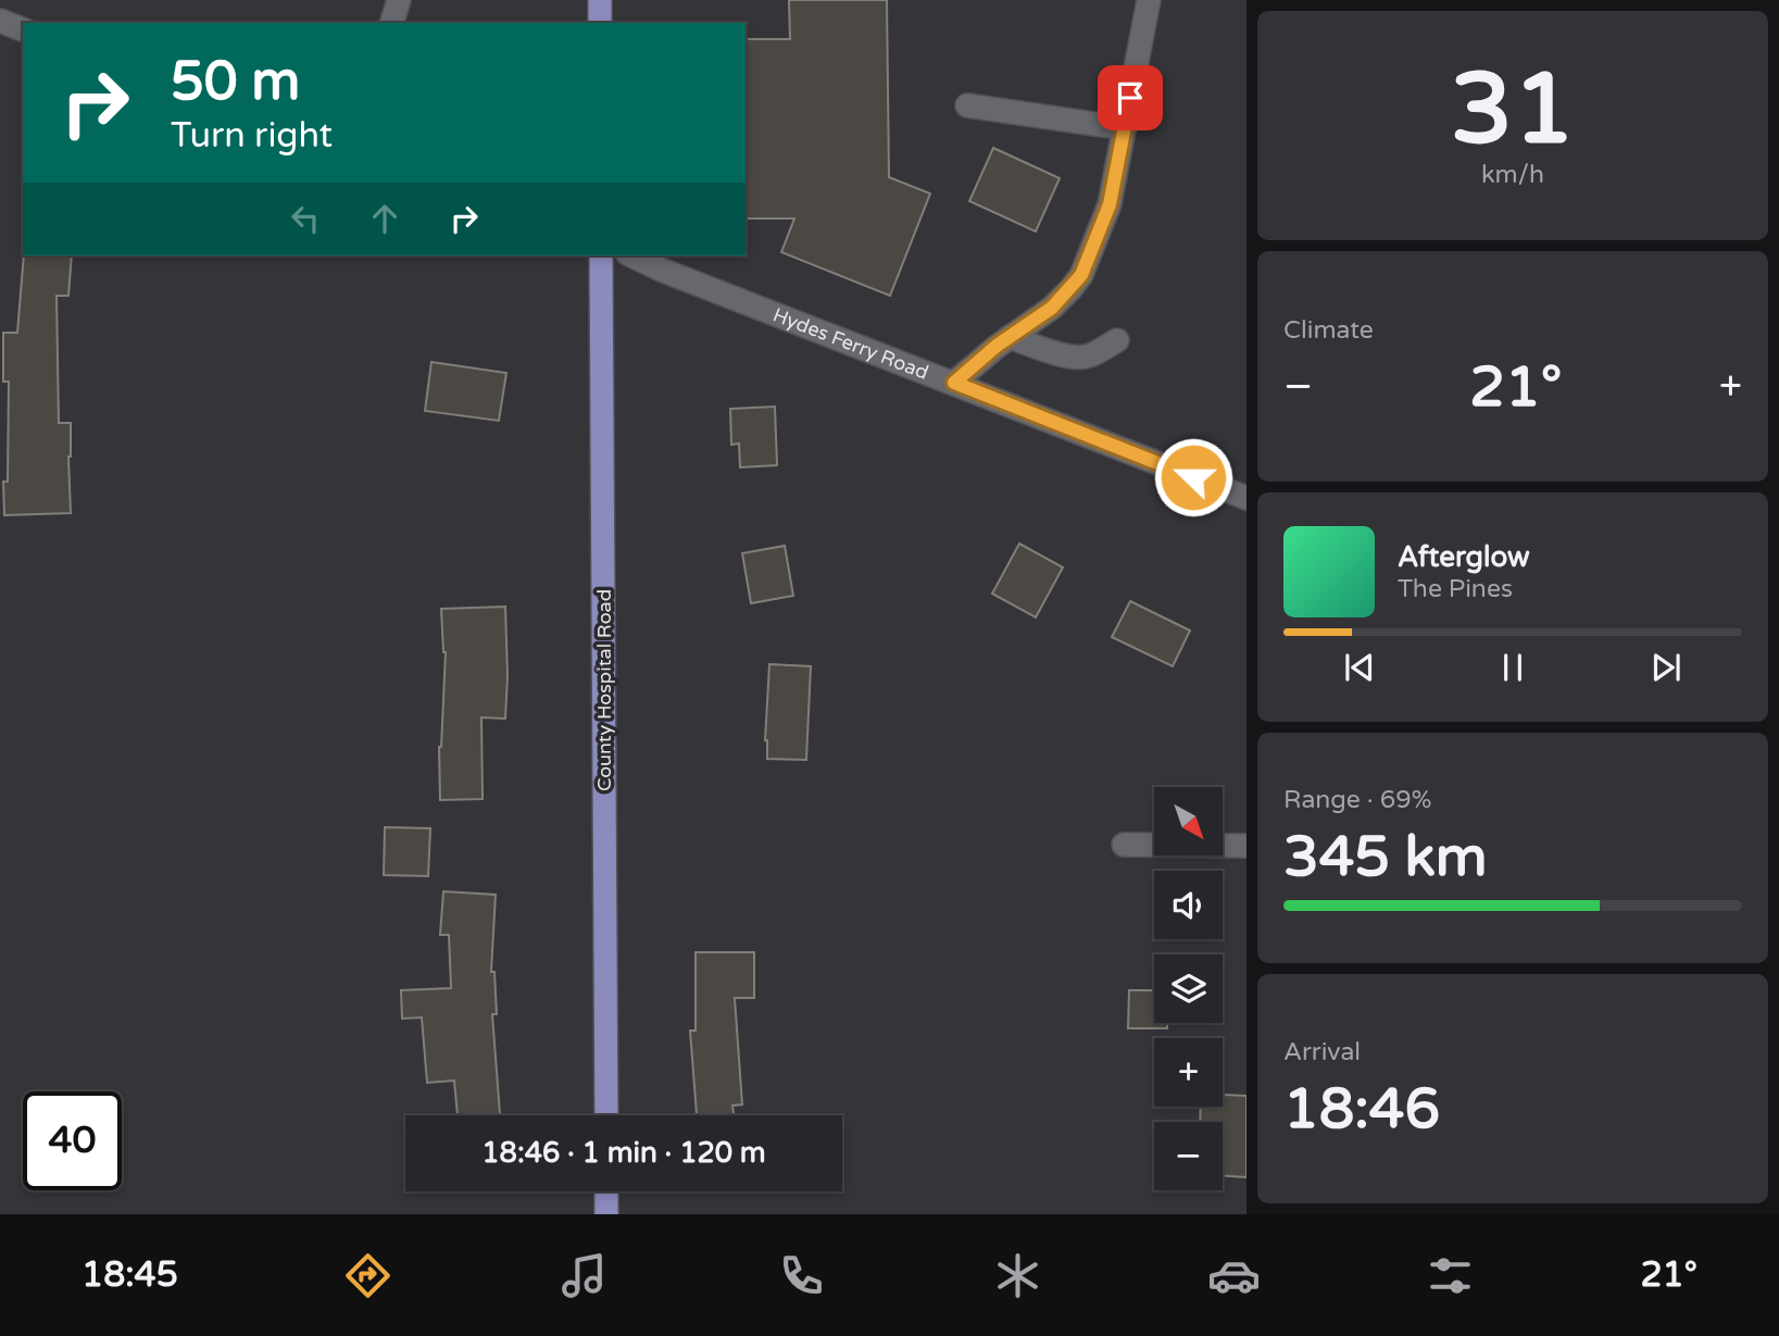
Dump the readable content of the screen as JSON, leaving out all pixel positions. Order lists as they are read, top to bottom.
{
  "streets": {
    "main road": ["County Hospital Road"],
    "street": ["Hydes Ferry Road"]
  },
  "north": "bottom right",
  "page": {
    "tile": [
      ["31", "km/h"],
      "Climate",
      ["Range · 69%", "345 km"],
      ["Arrival", "18:46"]
    ],
    "turn": ["50 m", "Turn right"],
    "heat": ["−", "21°", "+"],
    "song": ["Afterglow", "The Pines"],
    "map_buttons": ["+", "−"],
    "limit": "40",
    "trip": "18:46 · 1 min · 120 m",
    "tabs": ["18:45", "21°"]
  }
}
